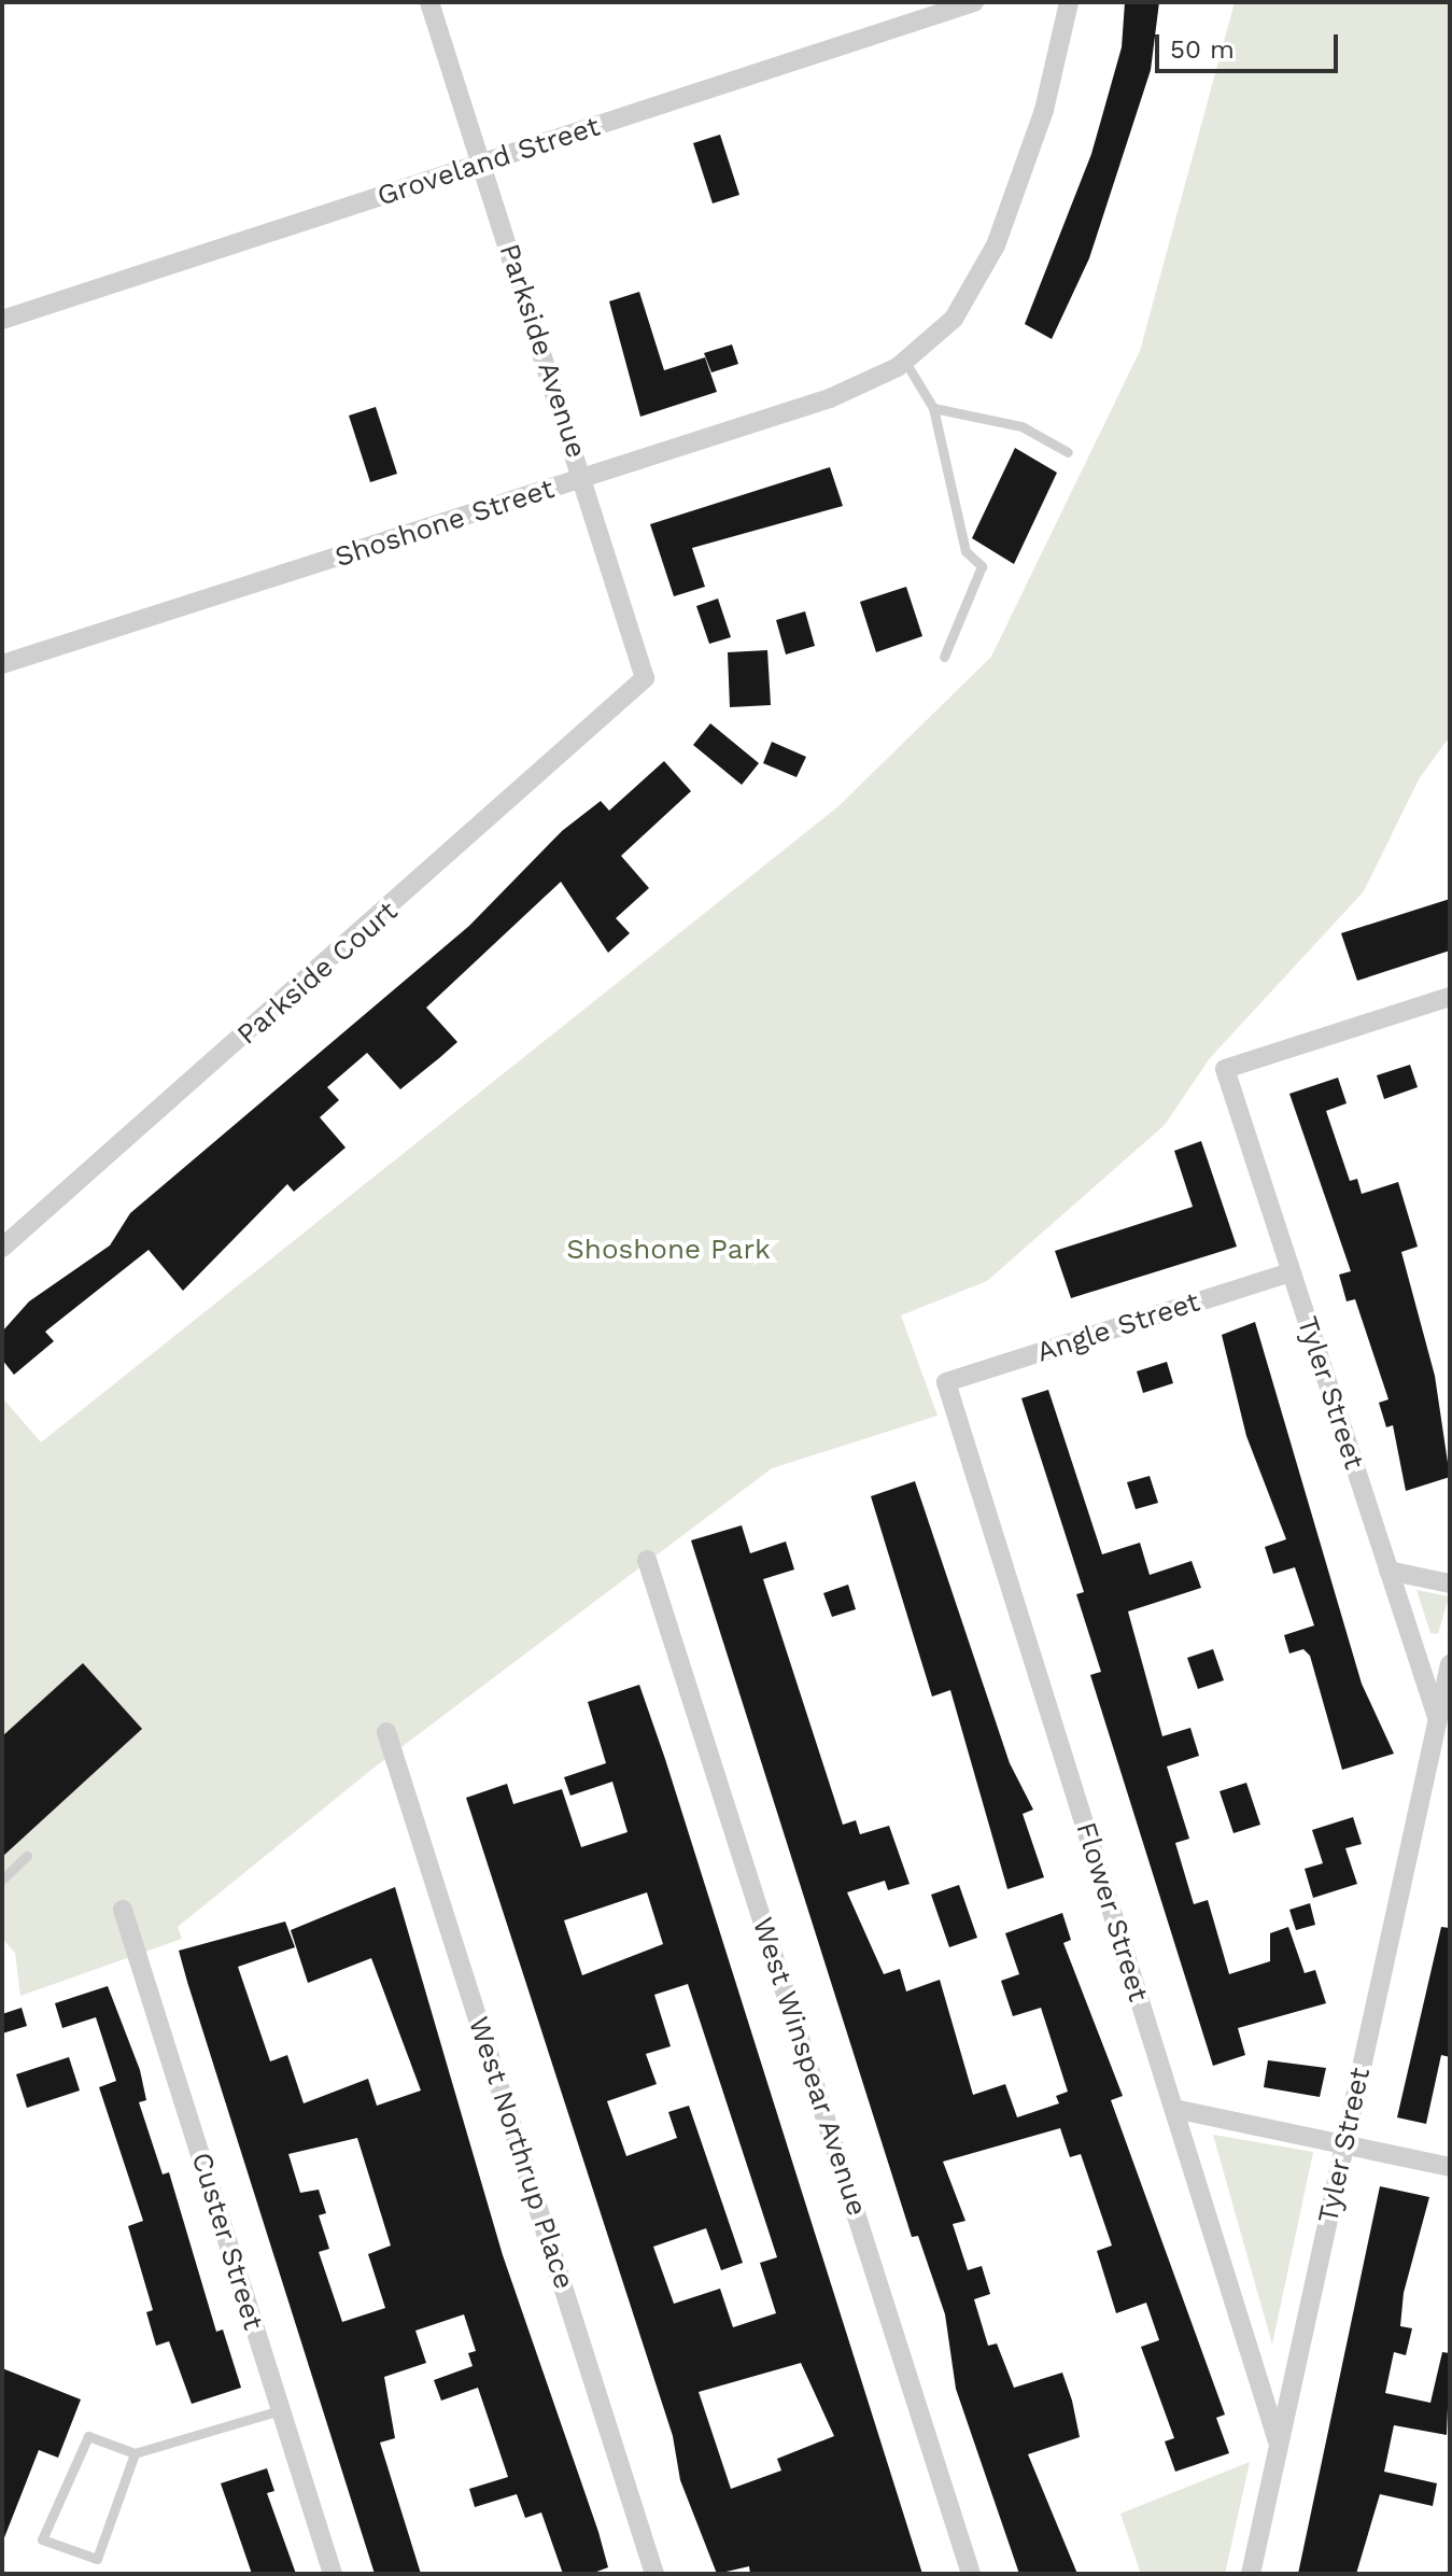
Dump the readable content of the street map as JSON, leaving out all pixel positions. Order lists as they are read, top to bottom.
{
  "streets": {
    "street": [
      "Groveland Street",
      "Parkside Avenue",
      "Shoshone Street",
      "Parkside Court",
      "Angle Street",
      "Tyler Street",
      "Flower Street",
      "West Winspear Avenue",
      "West Northrup Place",
      "Custer Street"
    ]
  },
  "crossings": [
    ["Groveland Street", "Parkside Avenue"],
    ["Parkside Avenue", "Shoshone Street"],
    ["Parkside Avenue", "Parkside Court"],
    ["Angle Street", "Tyler Street"],
    ["Angle Street", "Flower Street"],
    ["Tyler Street", "Flower Street"]
  ],
  "parks": ["Shoshone Park"],
  "scale_bar": "50 m"
}
